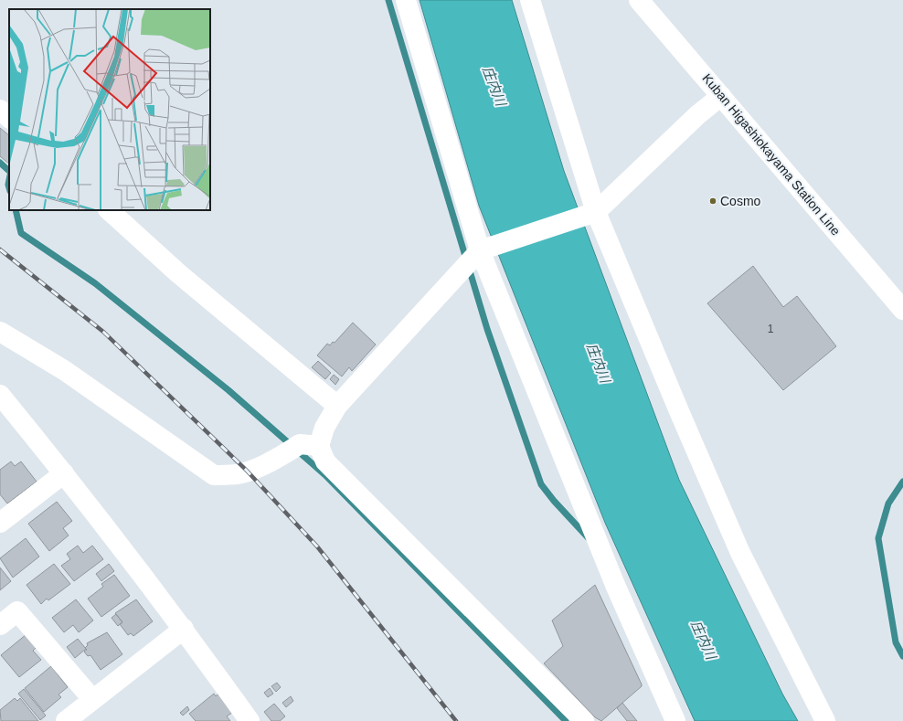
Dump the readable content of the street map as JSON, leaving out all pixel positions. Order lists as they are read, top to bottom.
{
  "streets": {
    "street": ["Kuban Higashiokayama Station Line"]
  },
  "water": ["庄内川"],
  "places": ["Cosmo"],
  "house_numbers": ["1"]
}
